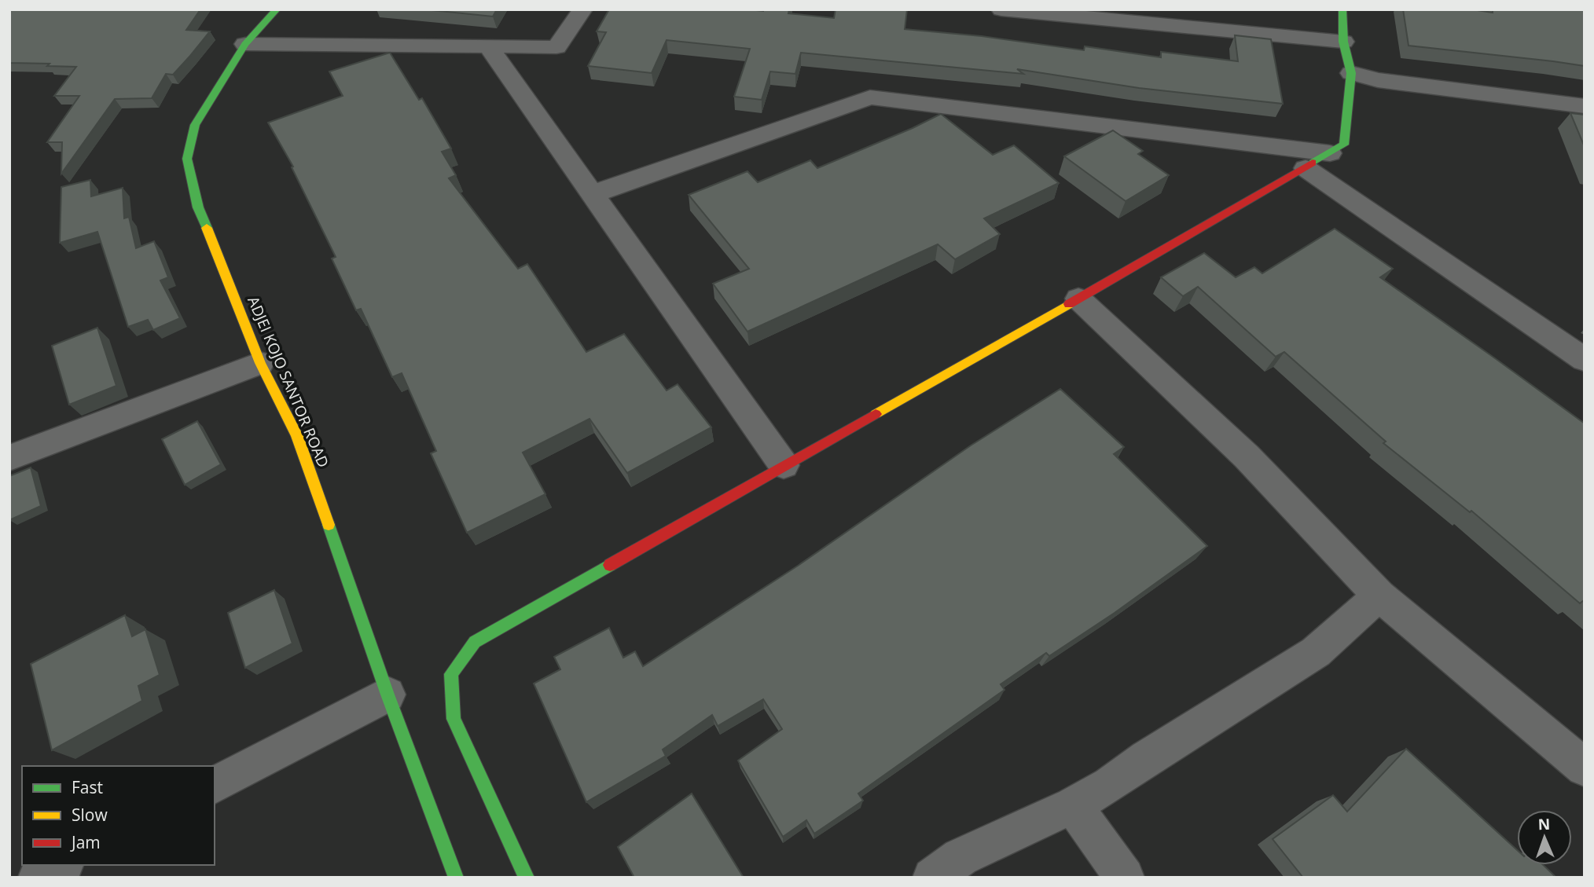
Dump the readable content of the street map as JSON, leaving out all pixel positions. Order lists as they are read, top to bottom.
{
  "streets": {
    "street": ["ADJEI KOJO SANTOR ROAD"]
  },
  "legend": ["Fast", "Slow", "Jam"],
  "north": "top"
}
